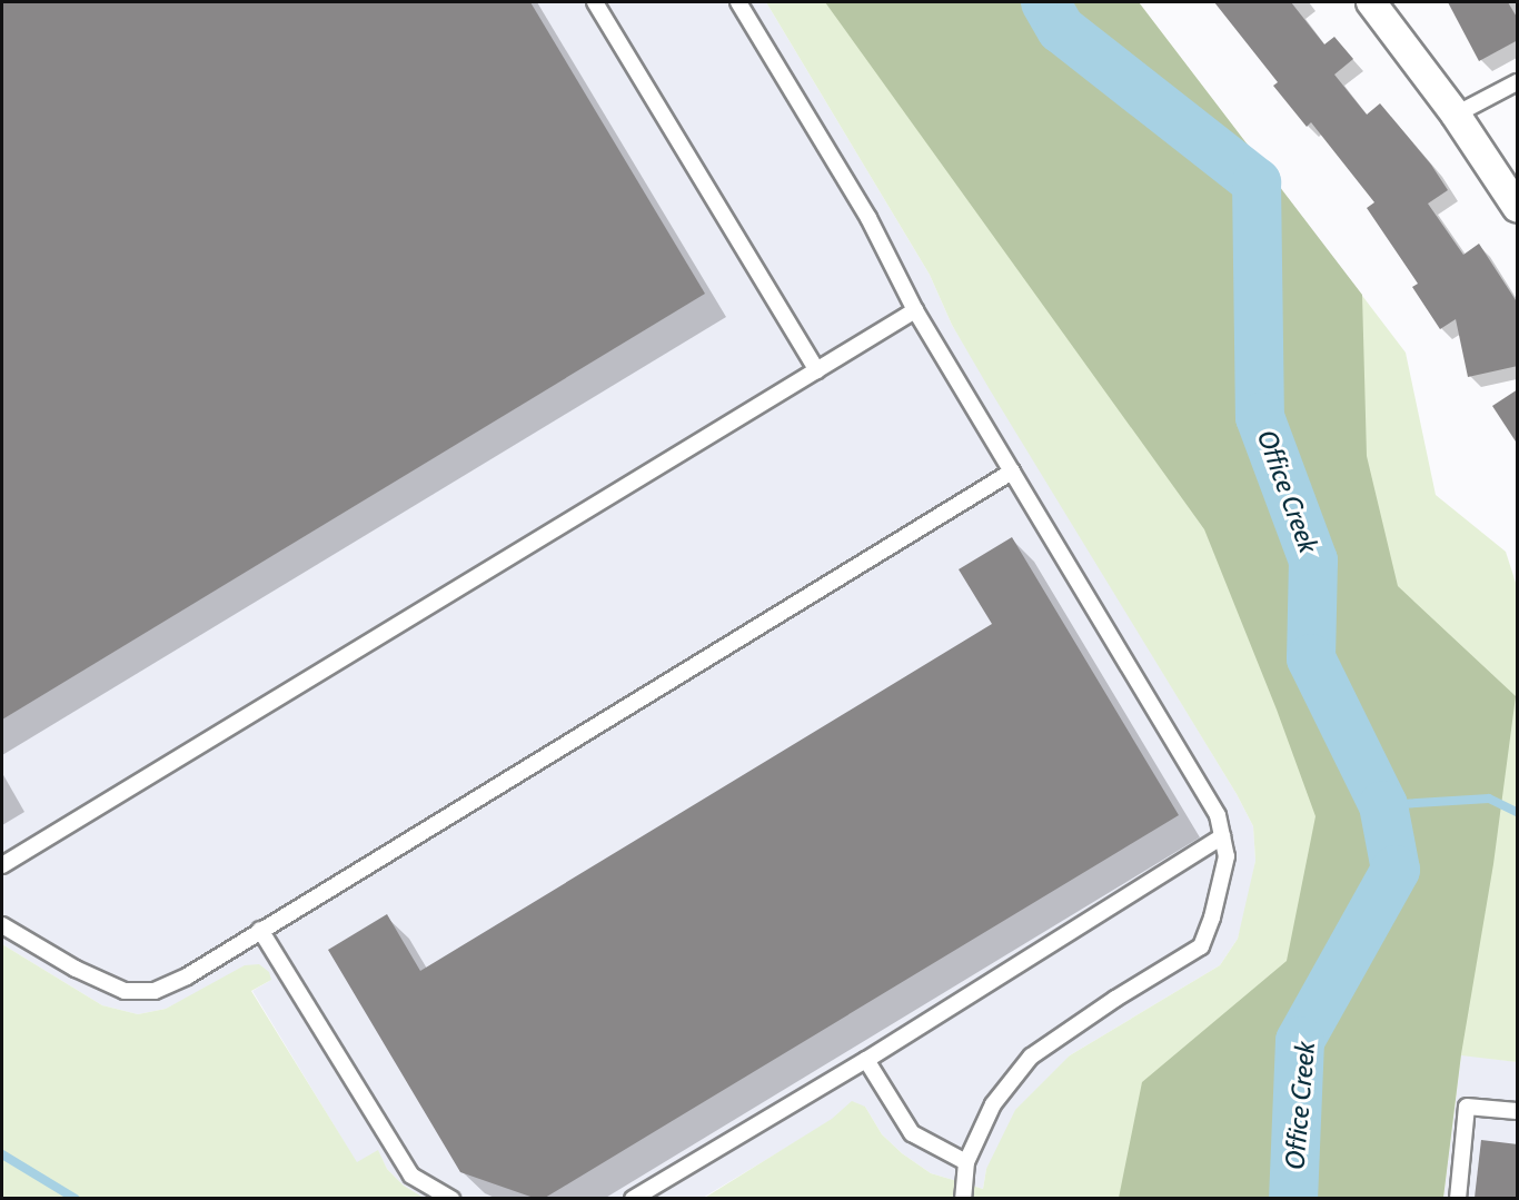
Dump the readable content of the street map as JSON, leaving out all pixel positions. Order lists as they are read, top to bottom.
{
  "water": ["Office Creek"]
}
